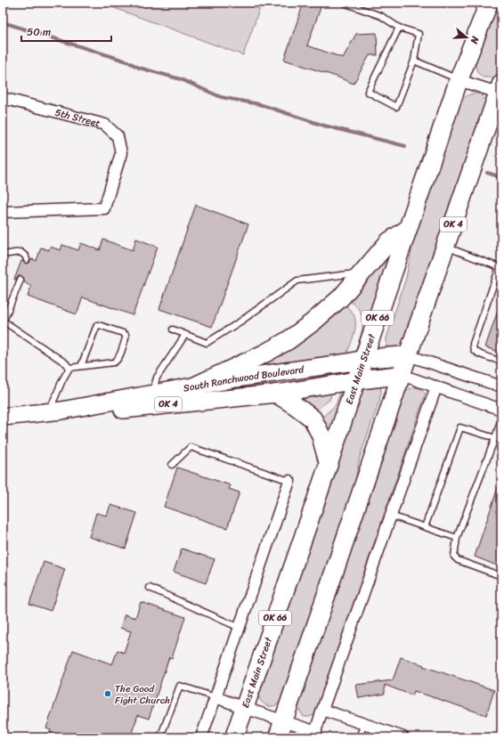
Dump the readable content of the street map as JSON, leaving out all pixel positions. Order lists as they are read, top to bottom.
{
  "streets": {
    "highway": ["OK 4", "OK 66", "East Main Street"],
    "main road": ["South Ranchwood Boulevard"],
    "street": ["5th Street"]
  },
  "crossings": [
    ["OK 4", "East Main Street"],
    ["OK 4", "South Ranchwood Boulevard"],
    ["East Main Street", "South Ranchwood Boulevard"]
  ],
  "places": ["The Good Fight Church"],
  "scale_bar": "50 m",
  "north": "right"
}
